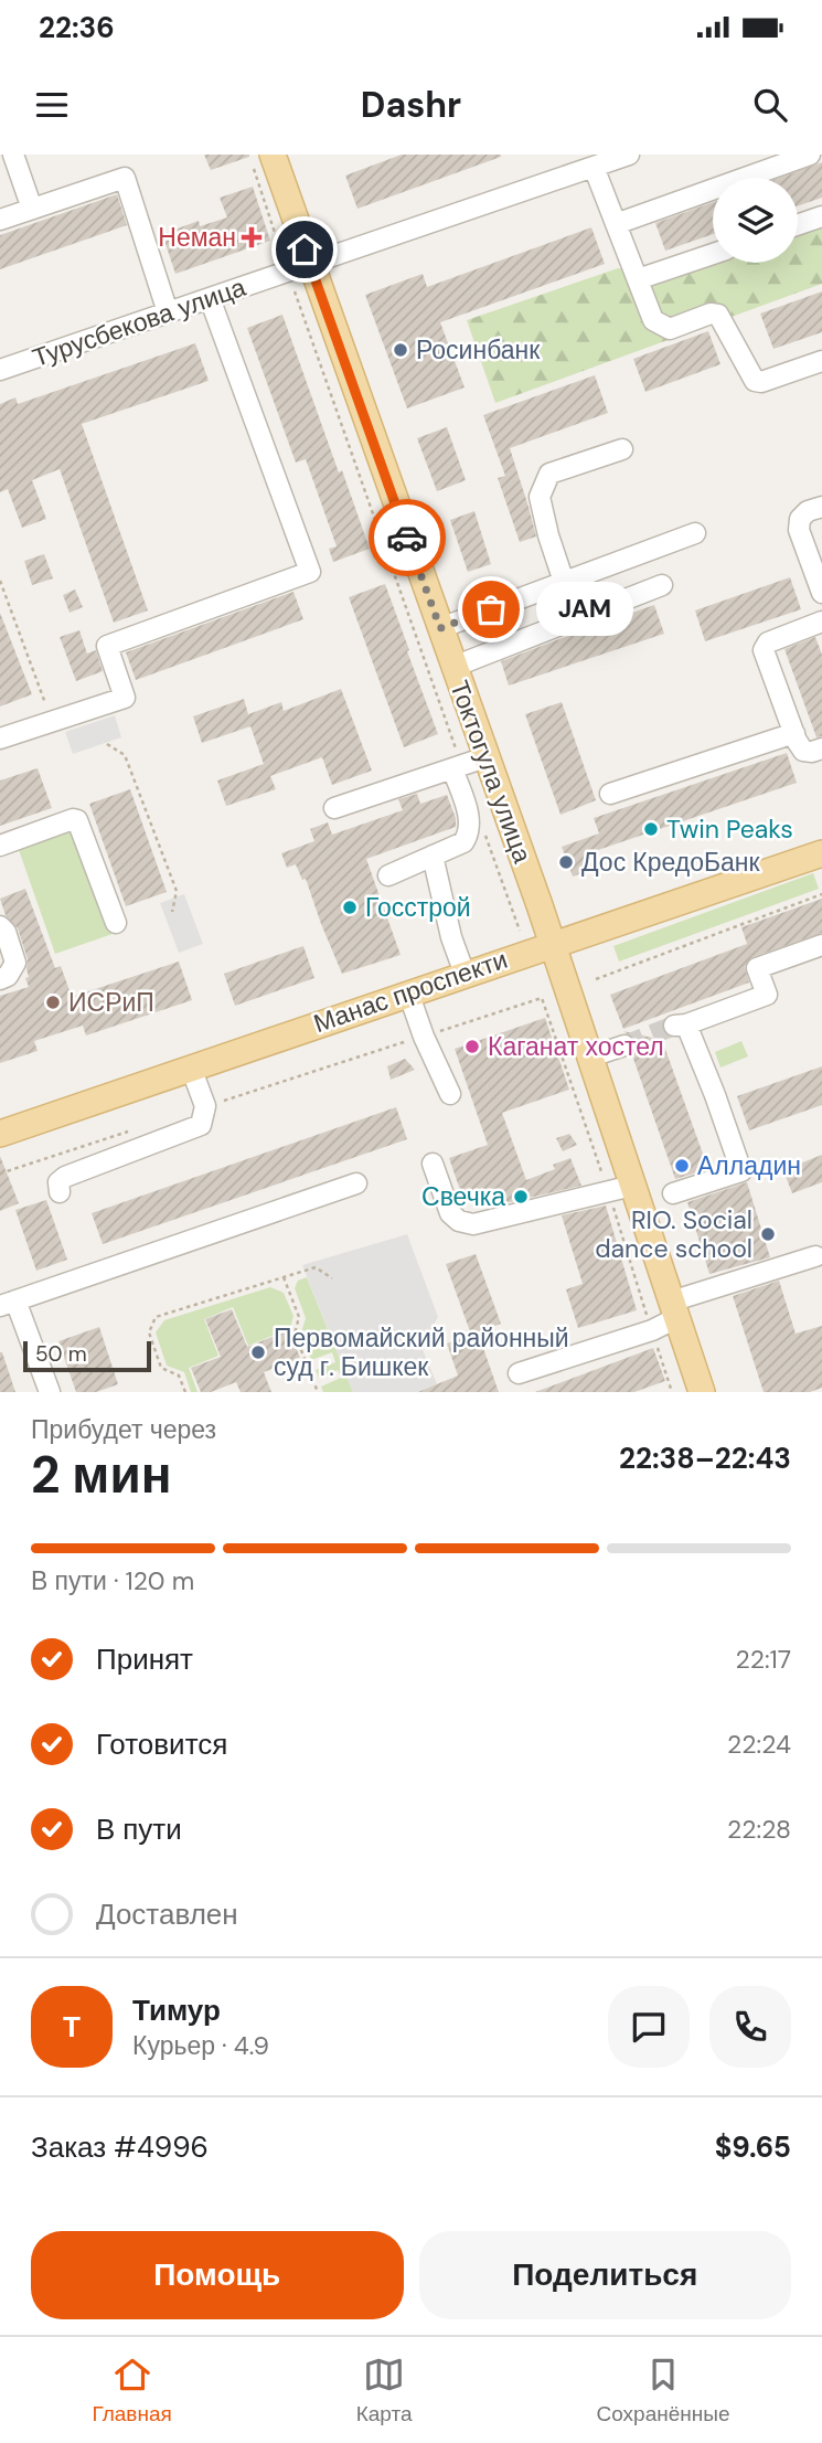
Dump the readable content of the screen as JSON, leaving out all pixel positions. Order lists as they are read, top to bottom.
{
  "streets": {
    "main road": ["Токтогула улица", "Манас проспекти"],
    "street": ["Турусбекова улица"]
  },
  "crossings": [
    ["Турусбекова улица", "Токтогула улица"],
    ["Токтогула улица", "Манас проспекти"]
  ],
  "places": {
    "health": ["Неман"],
    "other": [
      "Росинбанк",
      "JAM",
      "Twin Peaks",
      "Дос КредоБанк",
      "Госстрой",
      "ИСРиП",
      "Каганат хостел",
      "Алладин",
      "Свечка",
      "RIO. Social dance school",
      "Первомайский районный суд г. Бишкек"
    ]
  },
  "scale_bar": "50 m",
  "page": {
    "status": "22:36",
    "header": "Dashr",
    "bubble": "JAM",
    "scale": "50 m",
    "heading": ["2 мин", "Прибудет через", "22:38–22:43"],
    "panel": [
      "Тимур",
      "Курьер · 4.9",
      "Заказ #4996",
      "$9.65"
    ],
    "bar": "В пути · 120 m",
    "list": [
      ["Принят", "22:17"],
      ["Готовится", "22:24"],
      ["В пути", "22:28"],
      "Доставлен"
    ],
    "round": "Т",
    "buttons": ["Помощь", "Поделиться"],
    "tabs": ["Главная", "Карта", "Сохранённые"]
  }
}
